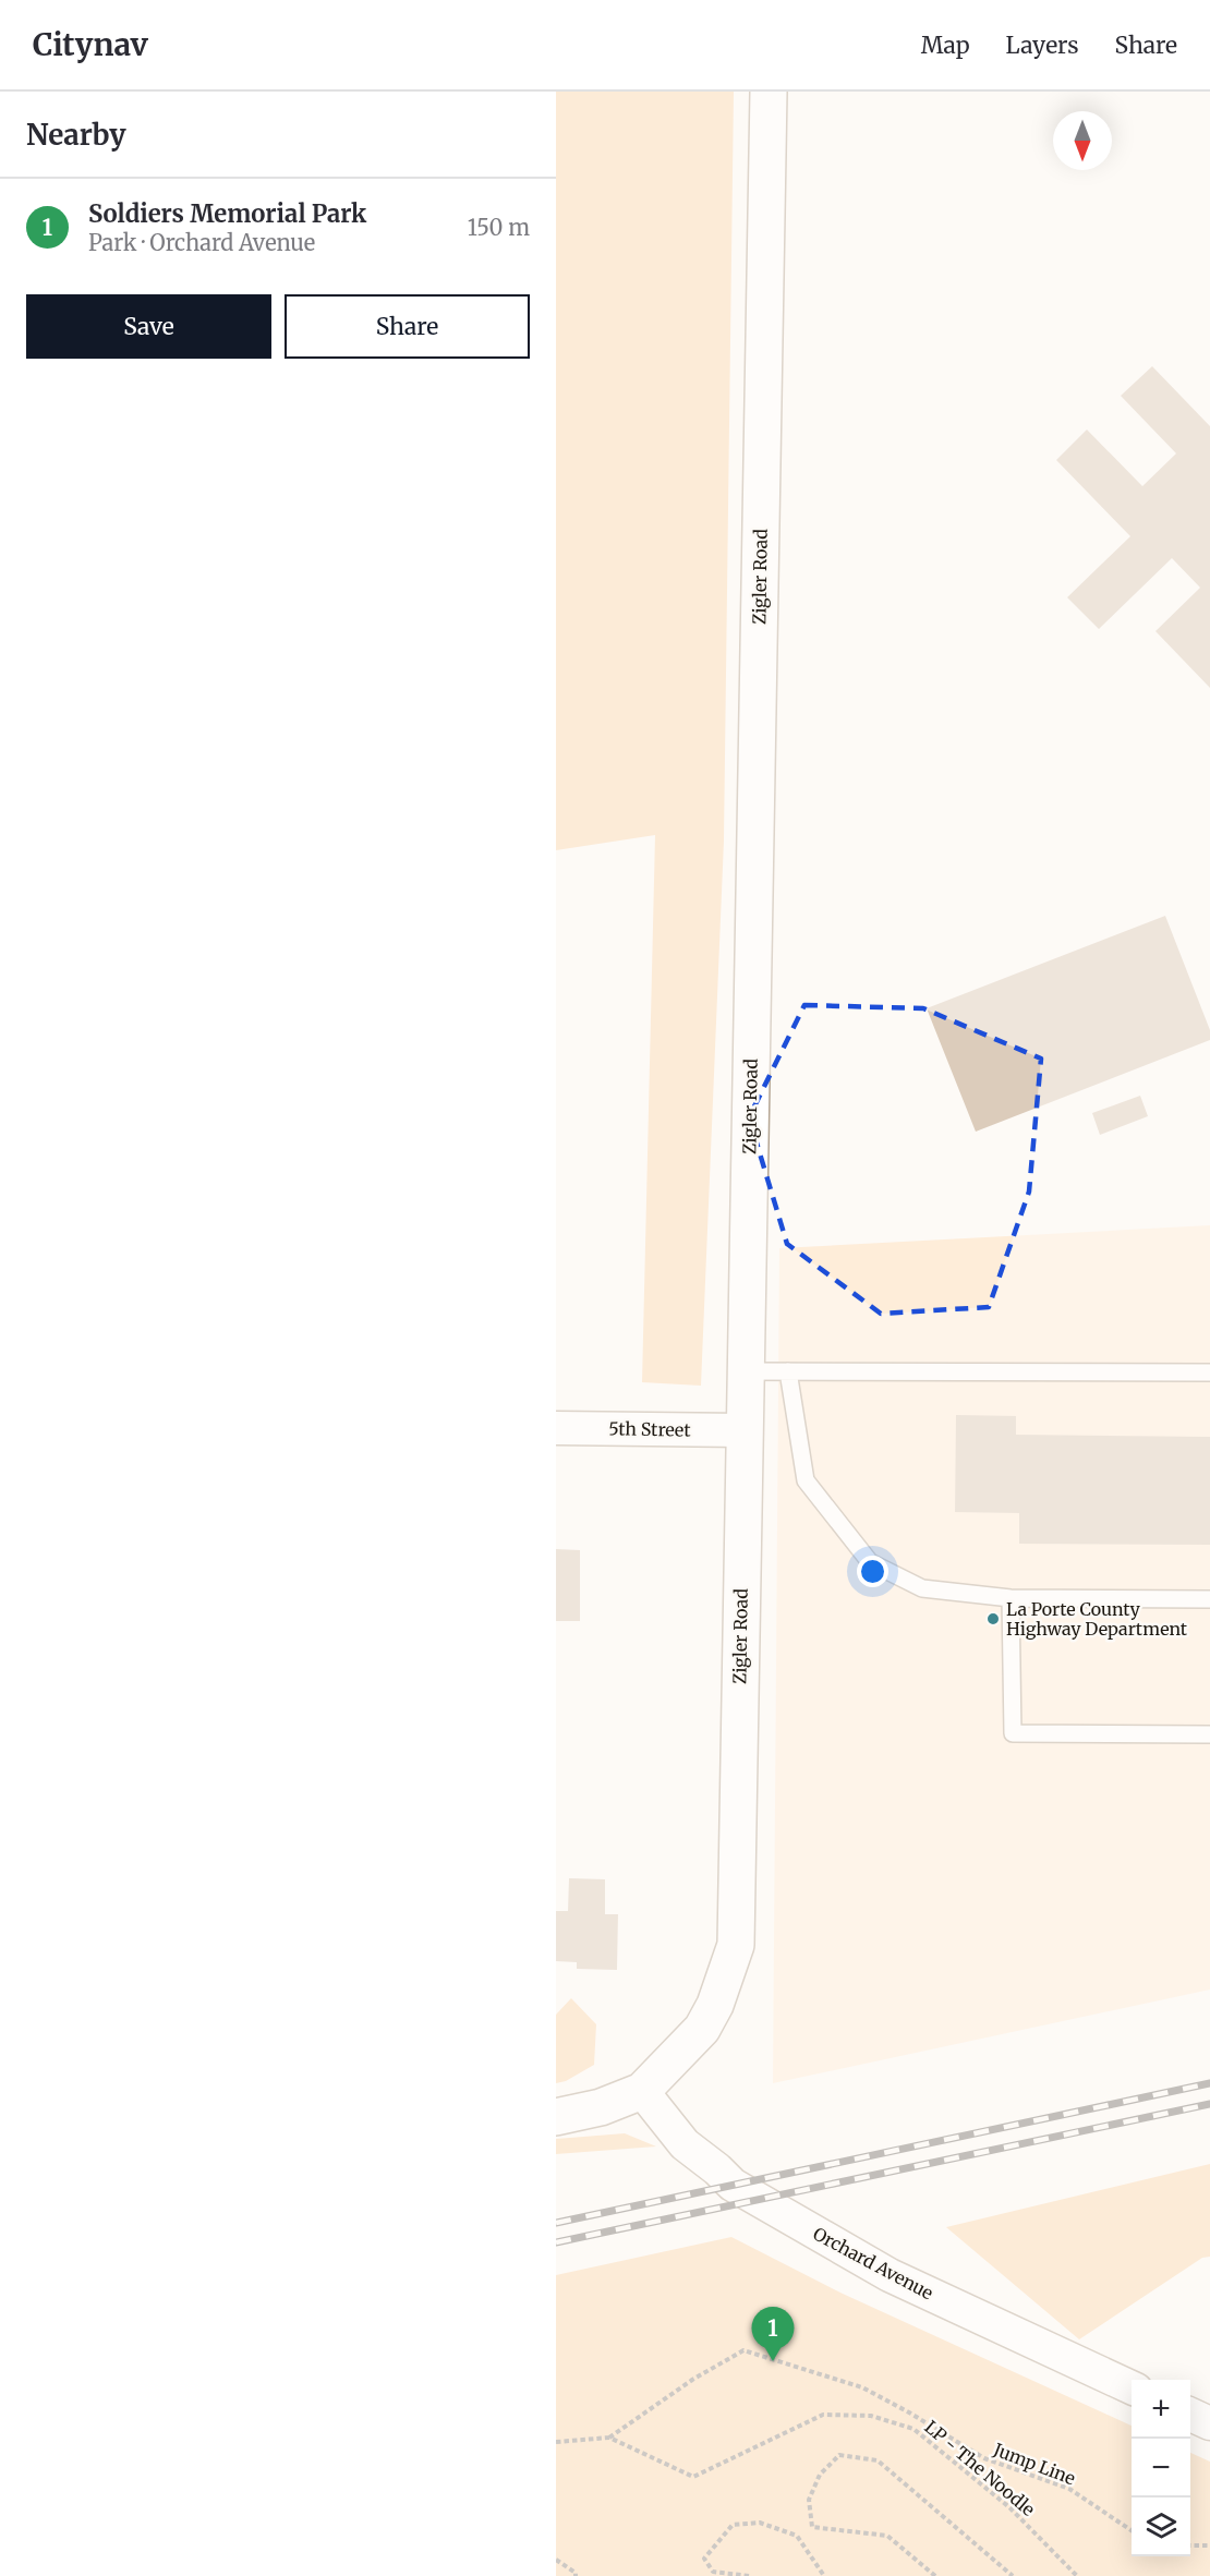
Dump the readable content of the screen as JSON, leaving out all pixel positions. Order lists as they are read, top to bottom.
{
  "streets": {
    "street": ["Zigler Road", "5th Street", "Orchard Avenue"],
    "path": ["Jump Line", "LP - The Noodle"]
  },
  "crossings": [
    ["Zigler Road", "5th Street"],
    ["Zigler Road", "Orchard Avenue"],
    ["Jump Line", "LP - The Noodle"]
  ],
  "places": ["La Porte County Highway Department"],
  "north": "bottom",
  "page": {
    "header": "Citynav",
    "nav": ["Map", "Layers", "Share"],
    "heading": "Nearby",
    "list": [
      {
        "mark": "1",
        "name": "Soldiers Memorial Park",
        "note": "Park · Orchard Avenue",
        "value": "150 m"
      }
    ],
    "buttons": ["Save", "Share"],
    "pins": "1",
    "map_buttons": ["+", "−"]
  }
}
